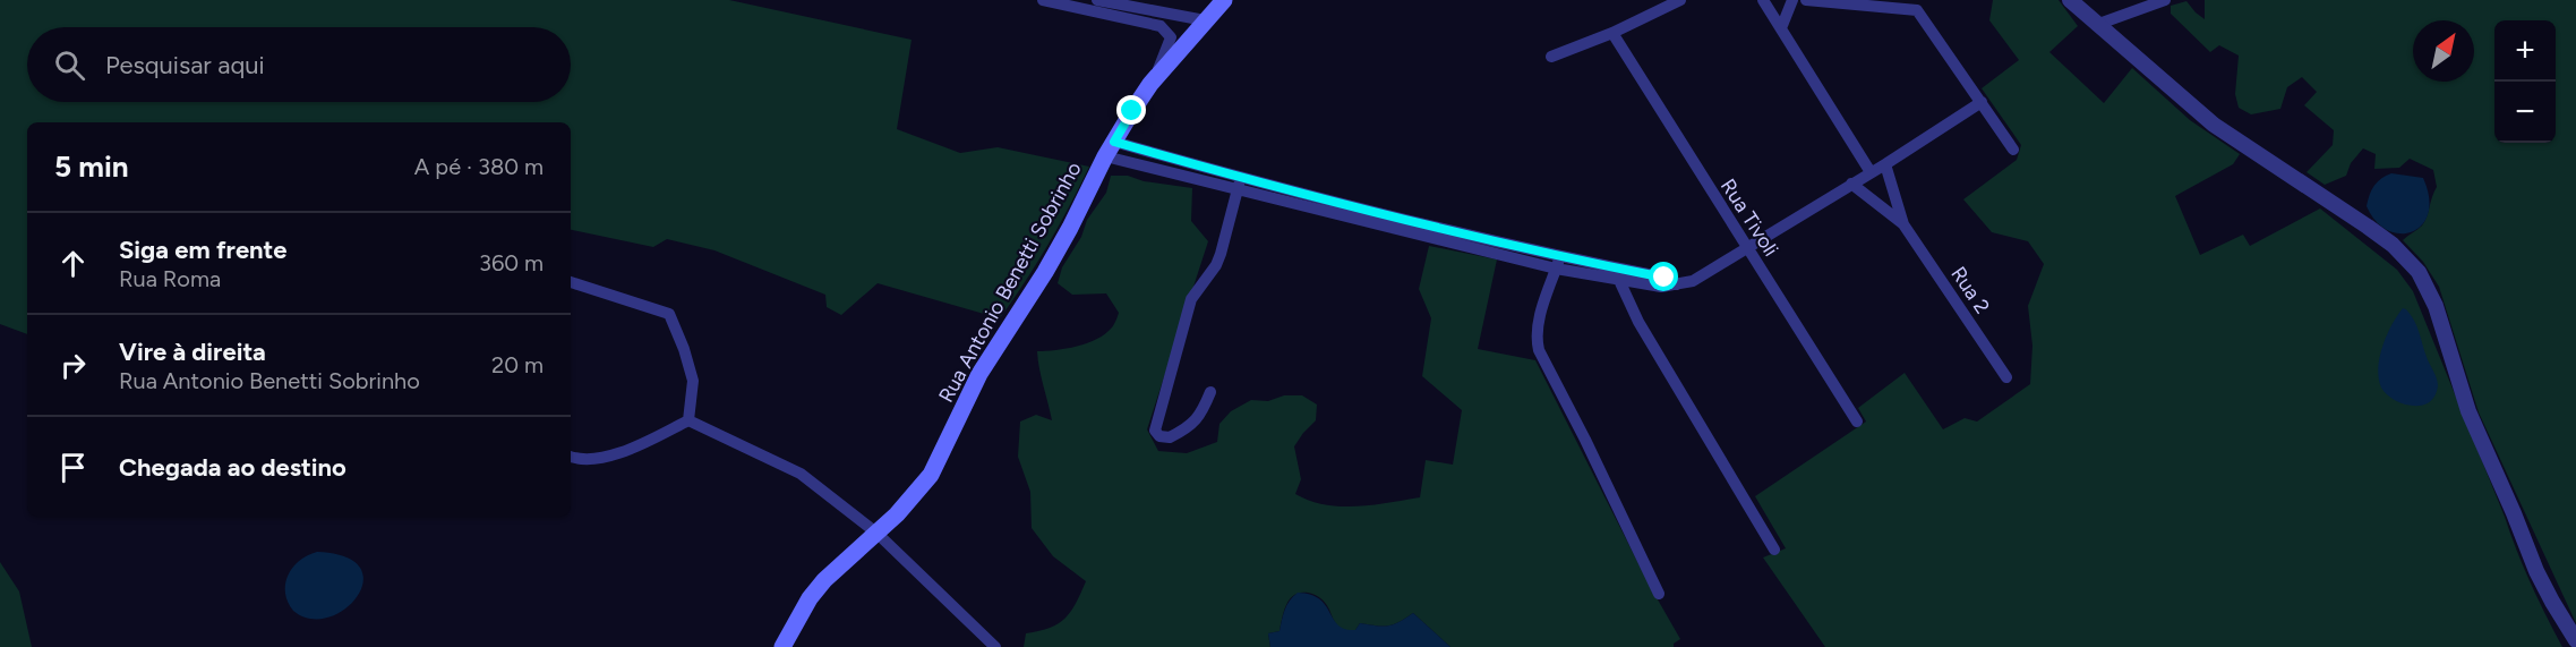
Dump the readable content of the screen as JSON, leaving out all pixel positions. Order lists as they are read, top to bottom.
{
  "streets": {
    "main road": ["Rua Antonio Benetti Sobrinho"],
    "street": ["Rua Tivoli", "Rua 2"]
  },
  "north": "top right",
  "page": {
    "map_buttons": ["+", "−"],
    "search": "Pesquisar aqui",
    "heading": ["5 min", "A pé · 380 m"],
    "list": [
      ["Siga em frente", "Rua Roma", "360 m"],
      ["Vire à direita", "Rua Antonio Benetti Sobrinho", "20 m"],
      "Chegada ao destino"
    ]
  }
}
